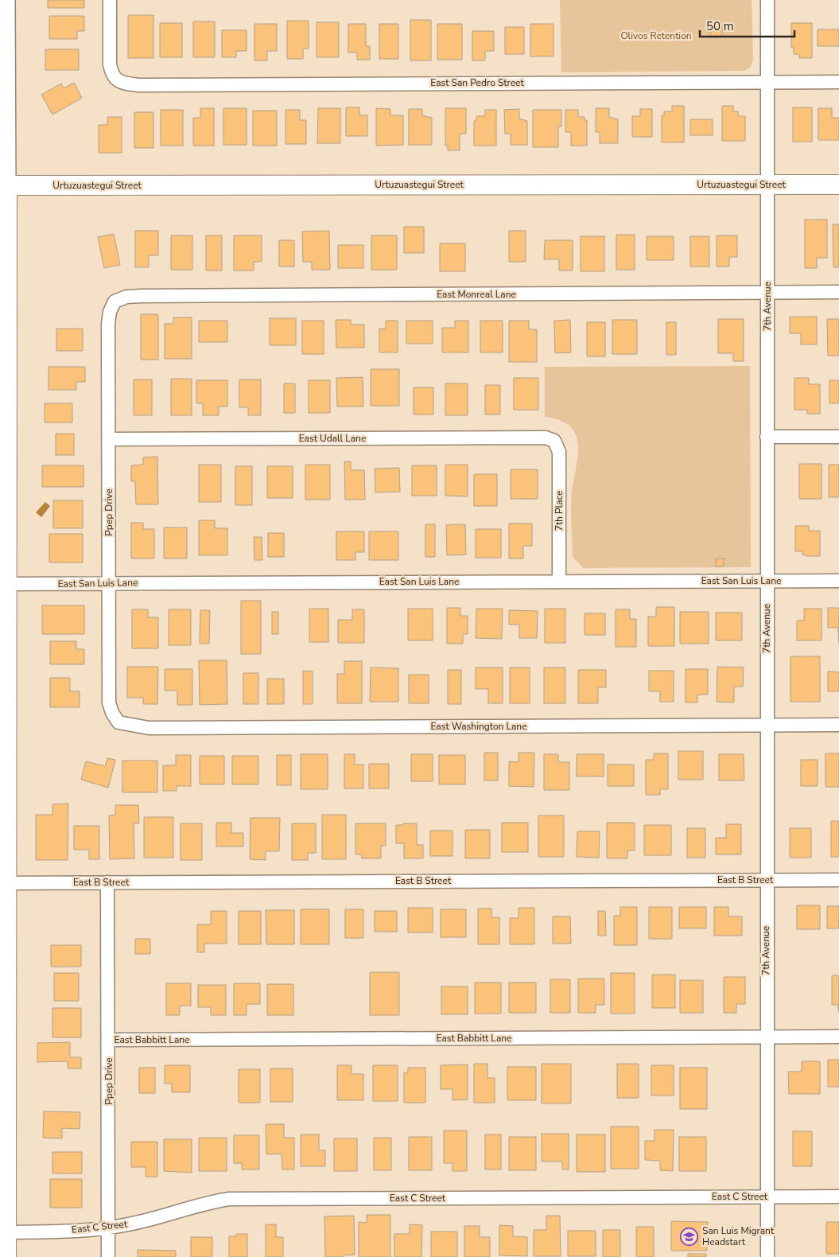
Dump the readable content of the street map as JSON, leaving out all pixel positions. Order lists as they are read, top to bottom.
{
  "streets": {
    "main road": ["Urtuzuastegui Street"],
    "street": [
      "East San Pedro Street",
      "East Monreal Lane",
      "7th Avenue",
      "East Udall Lane",
      "7th Place",
      "Ppep Drive",
      "East San Luis Lane",
      "East Washington Lane",
      "East B Street",
      "East Babbitt Lane",
      "East C Street"
    ]
  },
  "crossings": [
    ["East San Pedro Street", "7th Avenue"],
    ["Urtuzuastegui Street", "7th Avenue"],
    ["East Monreal Lane", "7th Avenue"],
    ["East Monreal Lane", "Ppep Drive"],
    ["7th Avenue", "East San Luis Lane"],
    ["7th Avenue", "East Washington Lane"],
    ["7th Avenue", "East B Street"],
    ["7th Avenue", "East Babbitt Lane"],
    ["7th Avenue", "East C Street"],
    ["East Udall Lane", "7th Place"],
    ["East Udall Lane", "Ppep Drive"],
    ["7th Place", "East San Luis Lane"],
    ["Ppep Drive", "East San Luis Lane"],
    ["Ppep Drive", "East Washington Lane"],
    ["Ppep Drive", "East B Street"],
    ["Ppep Drive", "East Babbitt Lane"],
    ["Ppep Drive", "East C Street"]
  ],
  "parks": ["Olivos Retention"],
  "places": {
    "school or university": ["San Luis Migrant Headstart"]
  },
  "scale_bar": "50 m"
}
